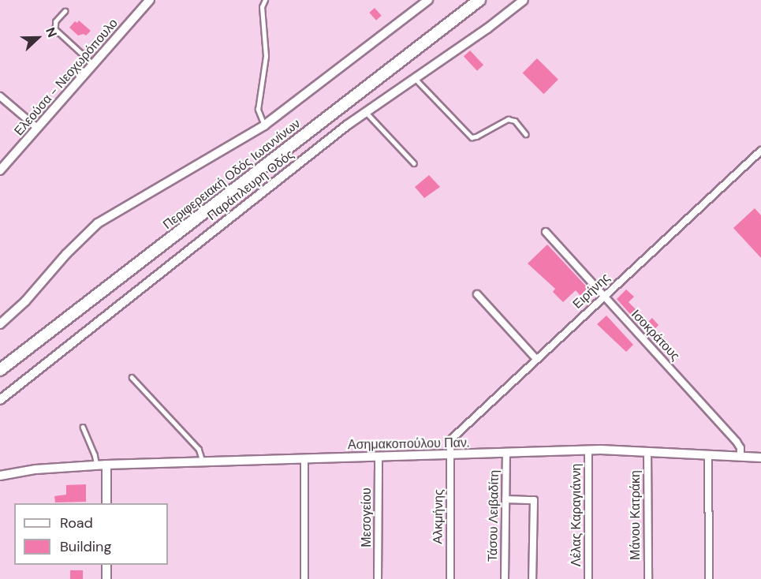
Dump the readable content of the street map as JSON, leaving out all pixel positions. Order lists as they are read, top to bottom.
{
  "streets": {
    "highway": ["Περιφερειακή Οδός Ιωαννίνων"],
    "street": [
      "Ελεούσα - Νεοχωρόπουλο",
      "Παράπλευρη Οδός",
      "Ειρήνης",
      "Ισοκράτους",
      "Ασημακοπούλου Παν.",
      "Λέλας Καραγιάννη",
      "Μάνου Κατράκη",
      "Τάσου Λειβαδίτη",
      "Αλκμήνης",
      "Μεσογείου"
    ]
  },
  "crossings": [
    ["Ειρήνης", "Ισοκράτους"],
    ["Ειρήνης", "Ασημακοπούλου Παν."],
    ["Ειρήνης", "Αλκμήνης"],
    ["Ισοκράτους", "Ασημακοπούλου Παν."],
    ["Ασημακοπούλου Παν.", "Λέλας Καραγιάννη"],
    ["Ασημακοπούλου Παν.", "Μάνου Κατράκη"],
    ["Ασημακοπούλου Παν.", "Τάσου Λειβαδίτη"],
    ["Ασημακοπούλου Παν.", "Αλκμήνης"],
    ["Ασημακοπούλου Παν.", "Μεσογείου"]
  ],
  "legend": ["Road", "Building"],
  "north": "right"
}
